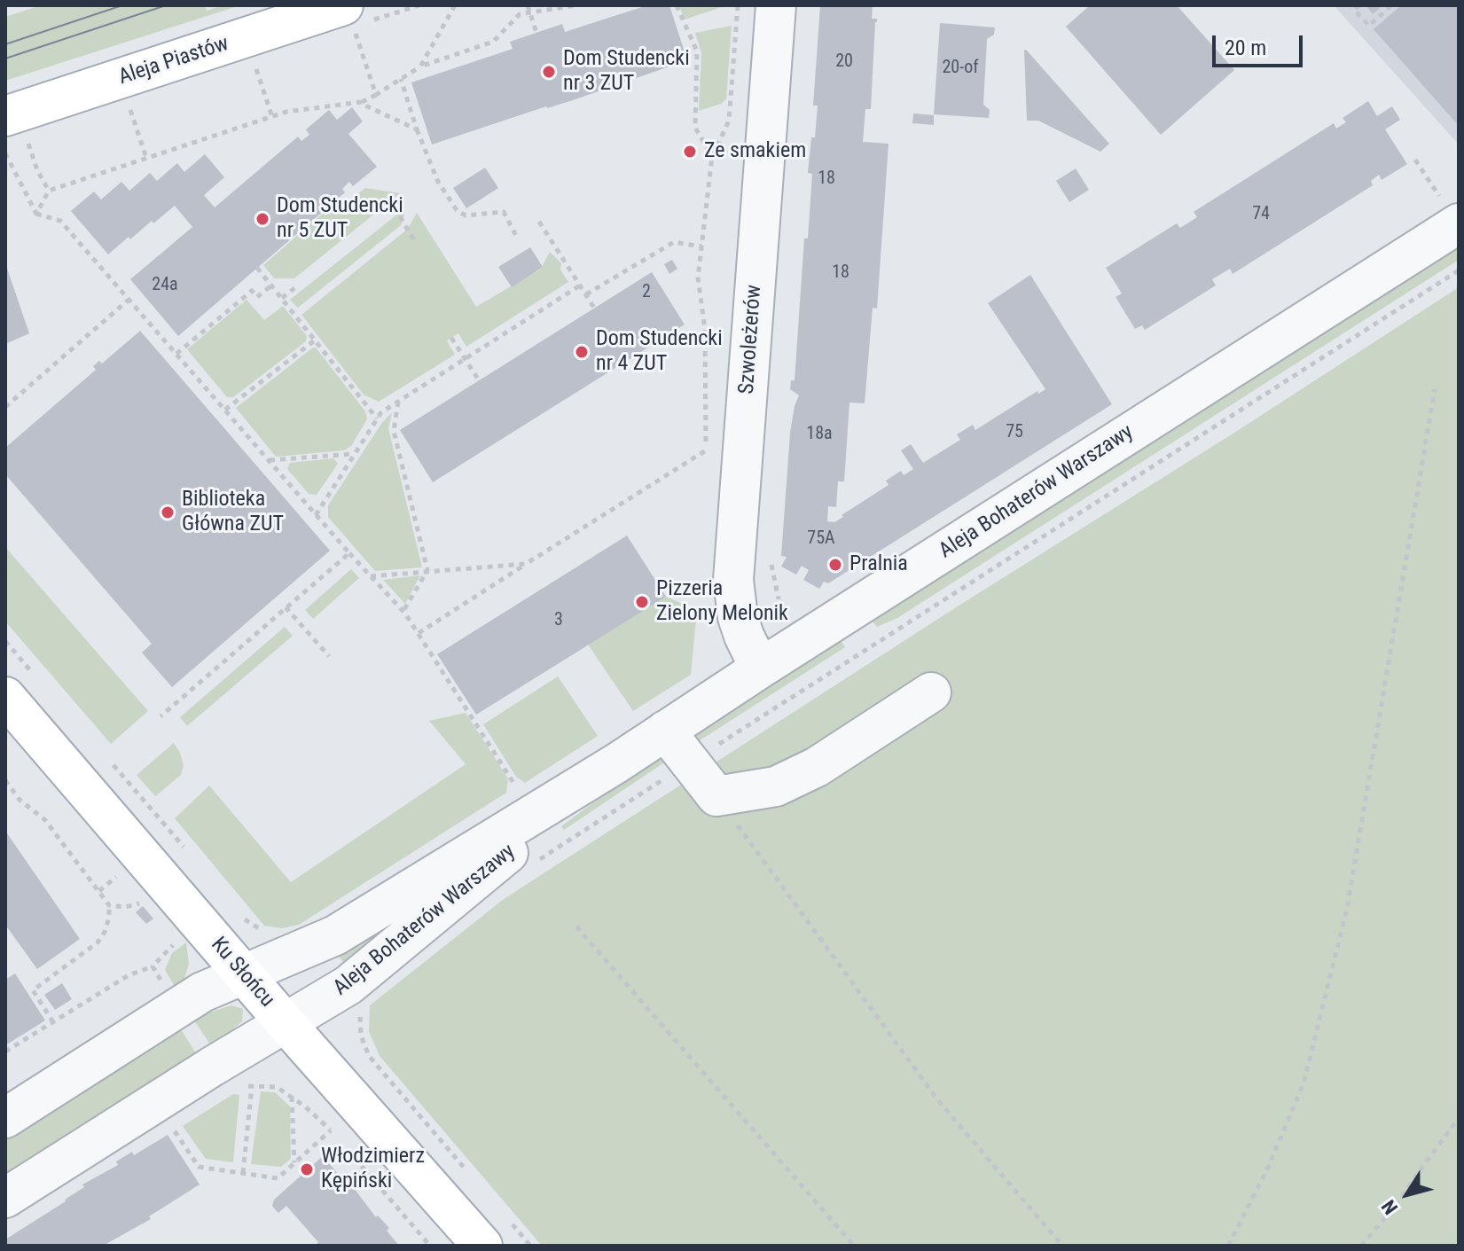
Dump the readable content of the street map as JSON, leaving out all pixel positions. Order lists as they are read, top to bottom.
{
  "streets": {
    "main road": ["Aleja Piastów", "Ku Słońcu"],
    "street": ["Szwoleżerów", "Aleja Bohaterów Warszawy"]
  },
  "crossings": [
    ["Szwoleżerów", "Aleja Bohaterów Warszawy"],
    ["Aleja Bohaterów Warszawy", "Ku Słońcu"]
  ],
  "places": [
    "Dom Studencki nr 3 ZUT",
    "Ze smakiem",
    "Dom Studencki nr 5 ZUT",
    "Dom Studencki nr 4 ZUT",
    "Biblioteka Główna ZUT",
    "Pralnia",
    "Pizzeria Zielony Melonik",
    "Włodzimierz Kępiński"
  ],
  "house_numbers": [
    "20",
    "20-of",
    "18",
    "74",
    "18",
    "24a",
    "2",
    "75",
    "18a",
    "75A",
    "3"
  ],
  "scale_bar": "20 m",
  "north": "bottom left"
}
